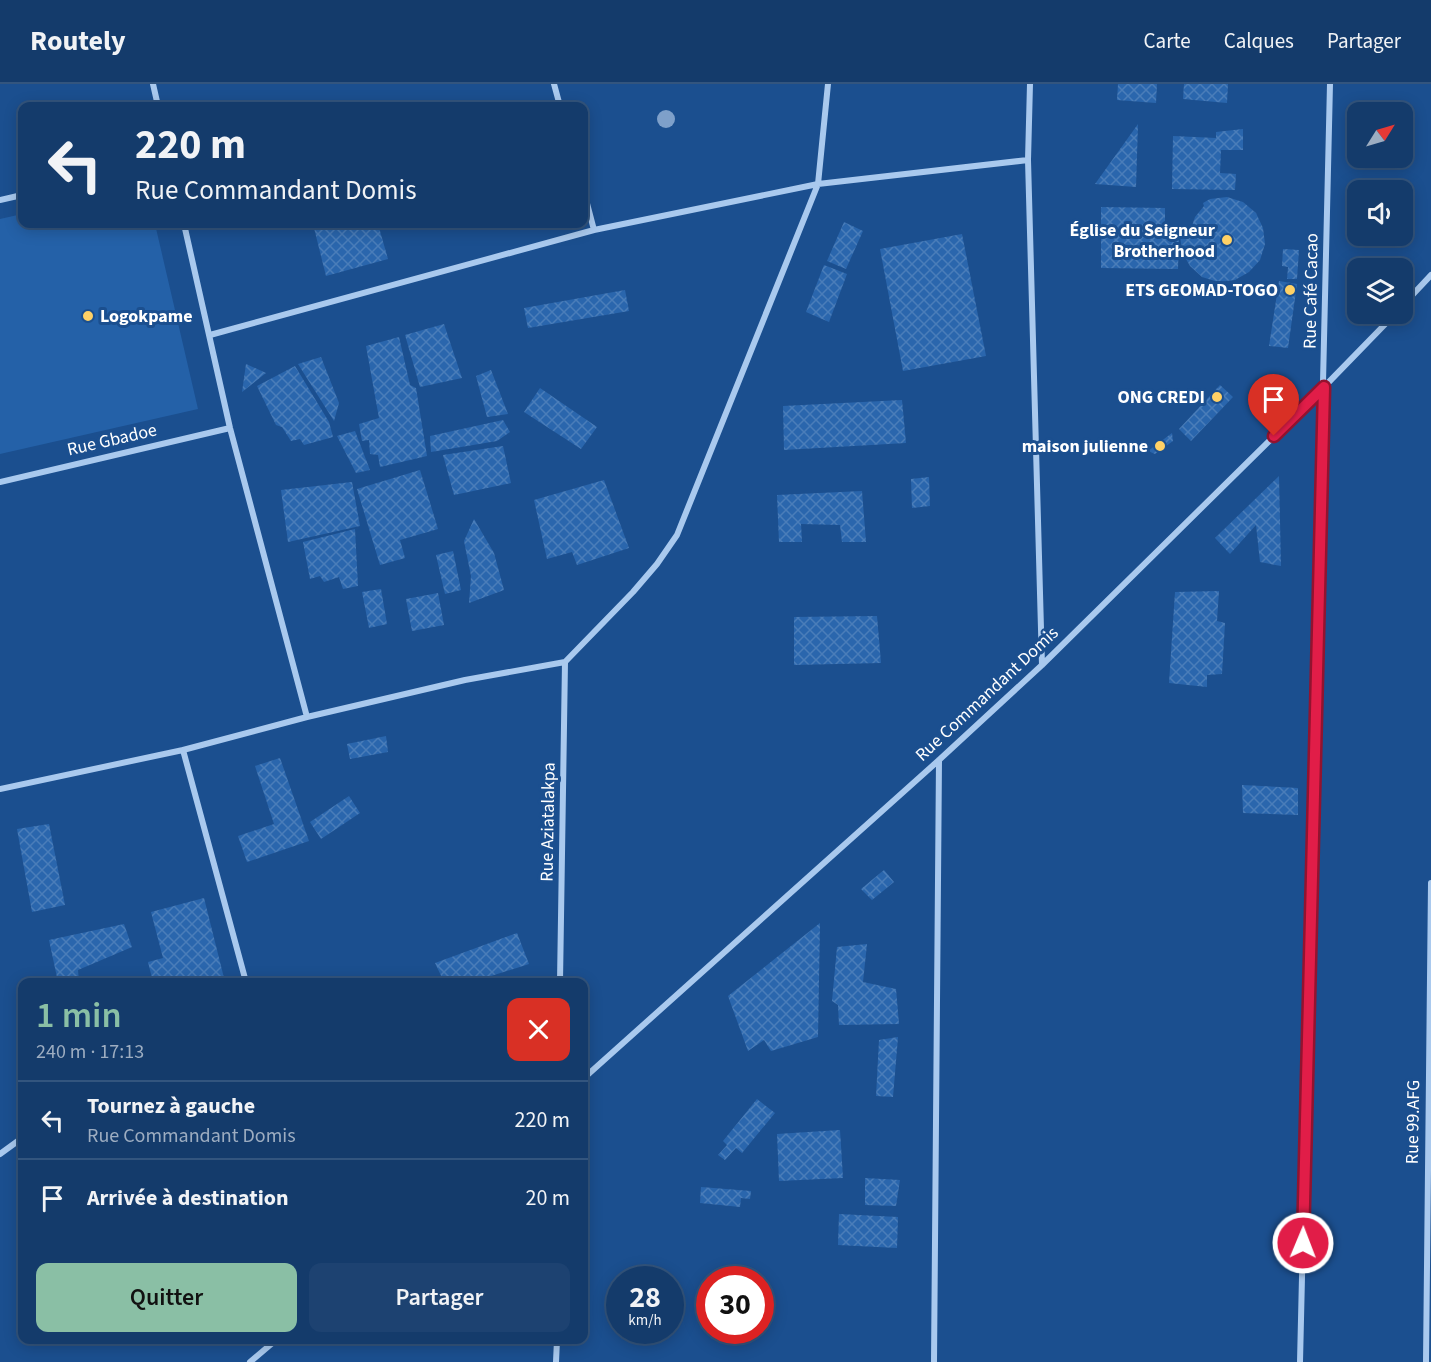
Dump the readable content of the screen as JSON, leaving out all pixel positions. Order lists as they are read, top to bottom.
{
  "streets": {
    "street": [
      "Rue Café Cacao",
      "Rue Gbadoe",
      "Rue Commandant Domis",
      "Rue Aziatalakpa",
      "Rue 99.AFG"
    ]
  },
  "crossings": [
    ["Rue Café Cacao", "Rue Commandant Domis"]
  ],
  "places": [
    "Église du Seigneur Brotherhood",
    "ETS GEOMAD-TOGO",
    "Logokpame",
    "ONG CREDI",
    "maison julienne"
  ],
  "north": "top right",
  "page": {
    "header": "Routely",
    "nav": ["Carte", "Calques", "Partager"],
    "turn": ["220 m", "Rue Commandant Domis"],
    "heading": ["1 min", "240 m · 17:13"],
    "list": [
      {
        "name": "Tournez à gauche",
        "note": "Rue Commandant Domis",
        "value": "220 m"
      },
      {
        "name": "Arrivée à destination",
        "value": "20 m"
      }
    ],
    "buttons": ["Quitter", "Partager"],
    "speed": "28 km/h",
    "limit": "30"
  }
}
